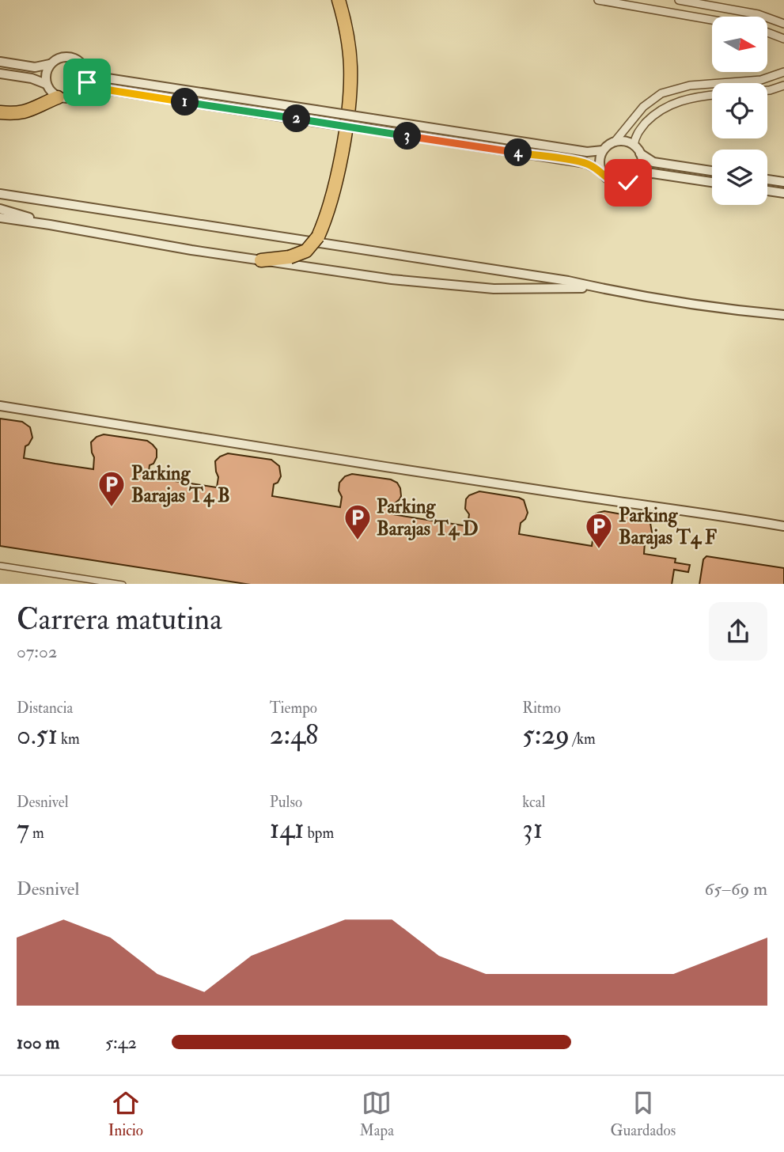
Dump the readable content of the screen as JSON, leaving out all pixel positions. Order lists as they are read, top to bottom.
{
  "places": {
    "parking": ["Parking Barajas T4 B", "Parking Barajas T4 D", "Parking Barajas T4 F"]
  },
  "north": "right",
  "page": {
    "pins": [
      "1",
      "2",
      "3",
      "4"
    ],
    "heading": ["Carrera matutina", "07:02"],
    "stats": [
      ["Distancia", "0.51 km"],
      ["Tiempo", "2:48"],
      ["Ritmo", "5:29 /km"],
      ["Desnivel", "7 m"],
      ["Pulso", "141 bpm"],
      ["kcal", "31"]
    ],
    "chart": ["Desnivel", "65–69 m"],
    "list": [
      {
        "name": "100 m",
        "note": "5:42"
      }
    ],
    "tabs": ["Inicio", "Mapa", "Guardados"]
  }
}
